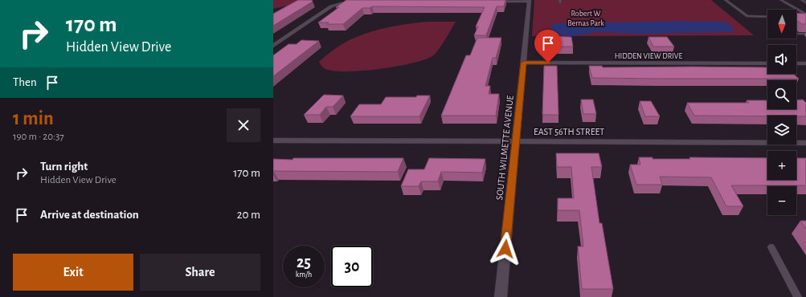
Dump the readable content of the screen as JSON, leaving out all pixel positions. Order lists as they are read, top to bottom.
{
  "streets": {
    "street": ["HIDDEN VIEW DRIVE", "EAST 56TH STREET", "SOUTH WILMETTE AVENUE"]
  },
  "crossings": [
    ["HIDDEN VIEW DRIVE", "SOUTH WILMETTE AVENUE"],
    ["EAST 56TH STREET", "SOUTH WILMETTE AVENUE"]
  ],
  "parks": ["Robert W Bernas Park"],
  "north": "bottom",
  "page": {
    "turn": ["170 m", "Hidden View Drive"],
    "map_buttons": ["+", "−"],
    "then": "Then",
    "heading": ["1 min", "190 m · 20:37"],
    "list": [
      {
        "name": "Turn right",
        "note": "Hidden View Drive",
        "value": "170 m"
      },
      {
        "name": "Arrive at destination",
        "value": "20 m"
      }
    ],
    "speed": "25 km/h",
    "limit": "30",
    "buttons": ["Exit", "Share"]
  }
}
